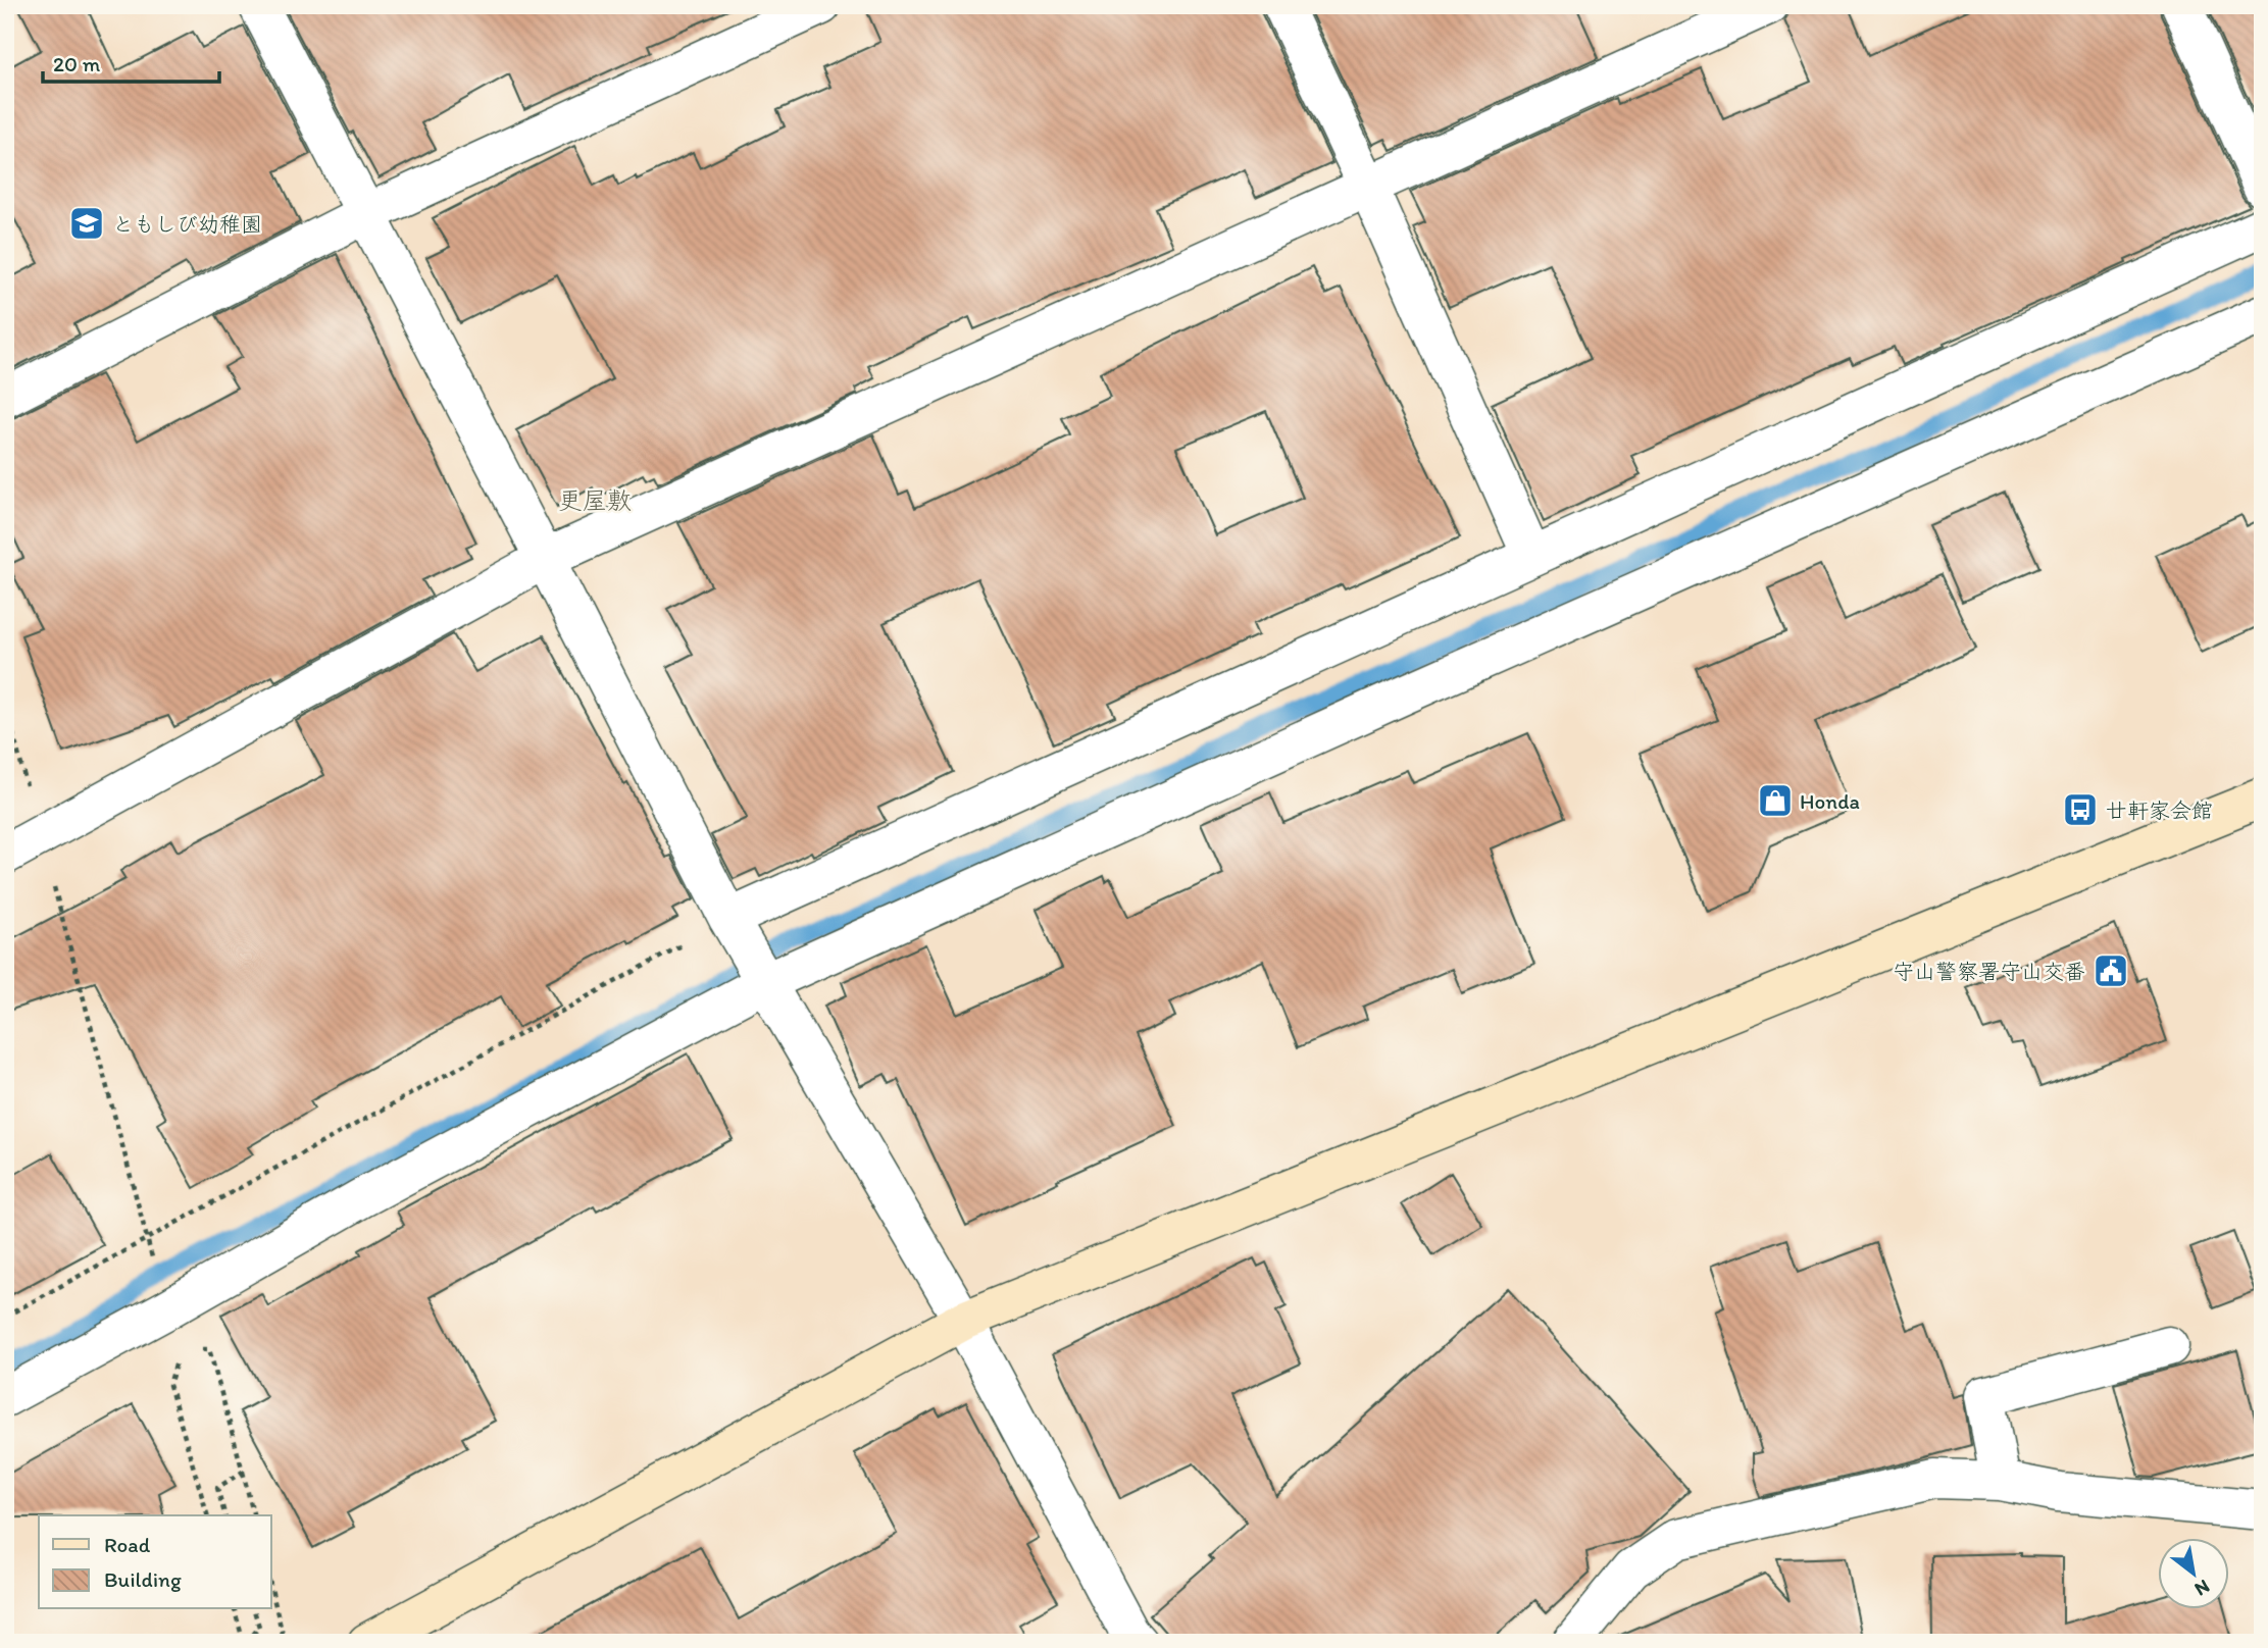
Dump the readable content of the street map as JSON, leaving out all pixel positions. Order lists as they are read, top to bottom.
{
  "districts": ["更屋敷"],
  "places": {
    "school or university": ["ともしび幼稚園"],
    "shop": ["Honda"],
    "bus stop": ["廿軒家会館"],
    "public building": ["守山警察署守山交番"]
  },
  "legend": ["Road", "Building"],
  "scale_bar": "20 m",
  "north": "bottom right"
}
